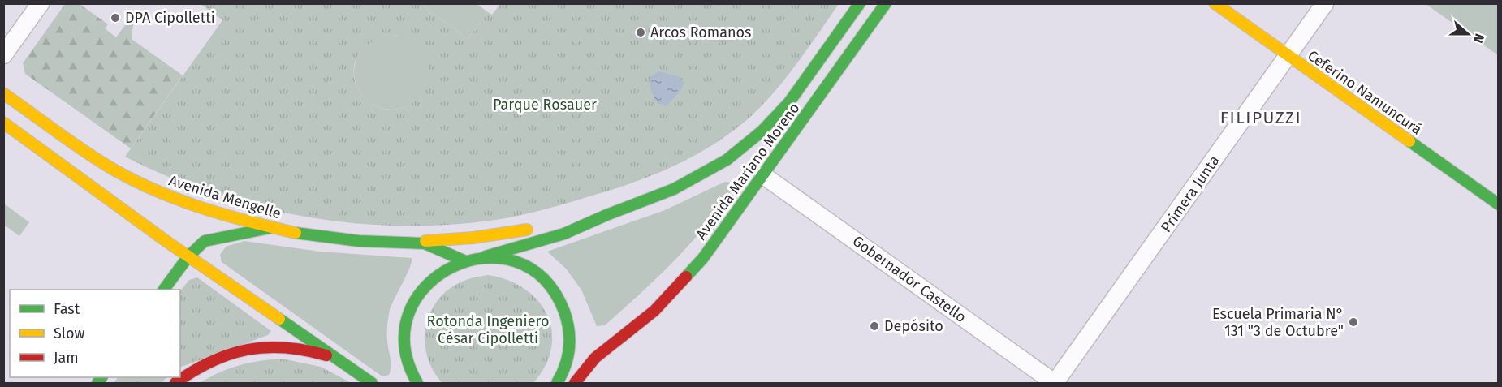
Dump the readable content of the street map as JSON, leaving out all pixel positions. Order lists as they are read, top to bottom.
{
  "streets": {
    "main road": ["Ceferino Namuncurá", "Avenida Mariano Moreno", "Avenida Mengelle"],
    "street": ["Primera Junta", "Gobernador Castello"]
  },
  "crossings": [
    ["Ceferino Namuncurá", "Primera Junta"],
    ["Avenida Mariano Moreno", "Gobernador Castello"],
    ["Primera Junta", "Gobernador Castello"]
  ],
  "districts": ["FILIPUZZI"],
  "parks": ["Parque Rosauer", "Rotonda Ingeniero César Cipolletti"],
  "places": [
    "DPA Cipolletti",
    "Arcos Romanos",
    "Escuela Primaria N° 131 \"3 de Octubre\"",
    "Depósito"
  ],
  "legend": ["Fast", "Slow", "Jam"],
  "north": "right"
}
